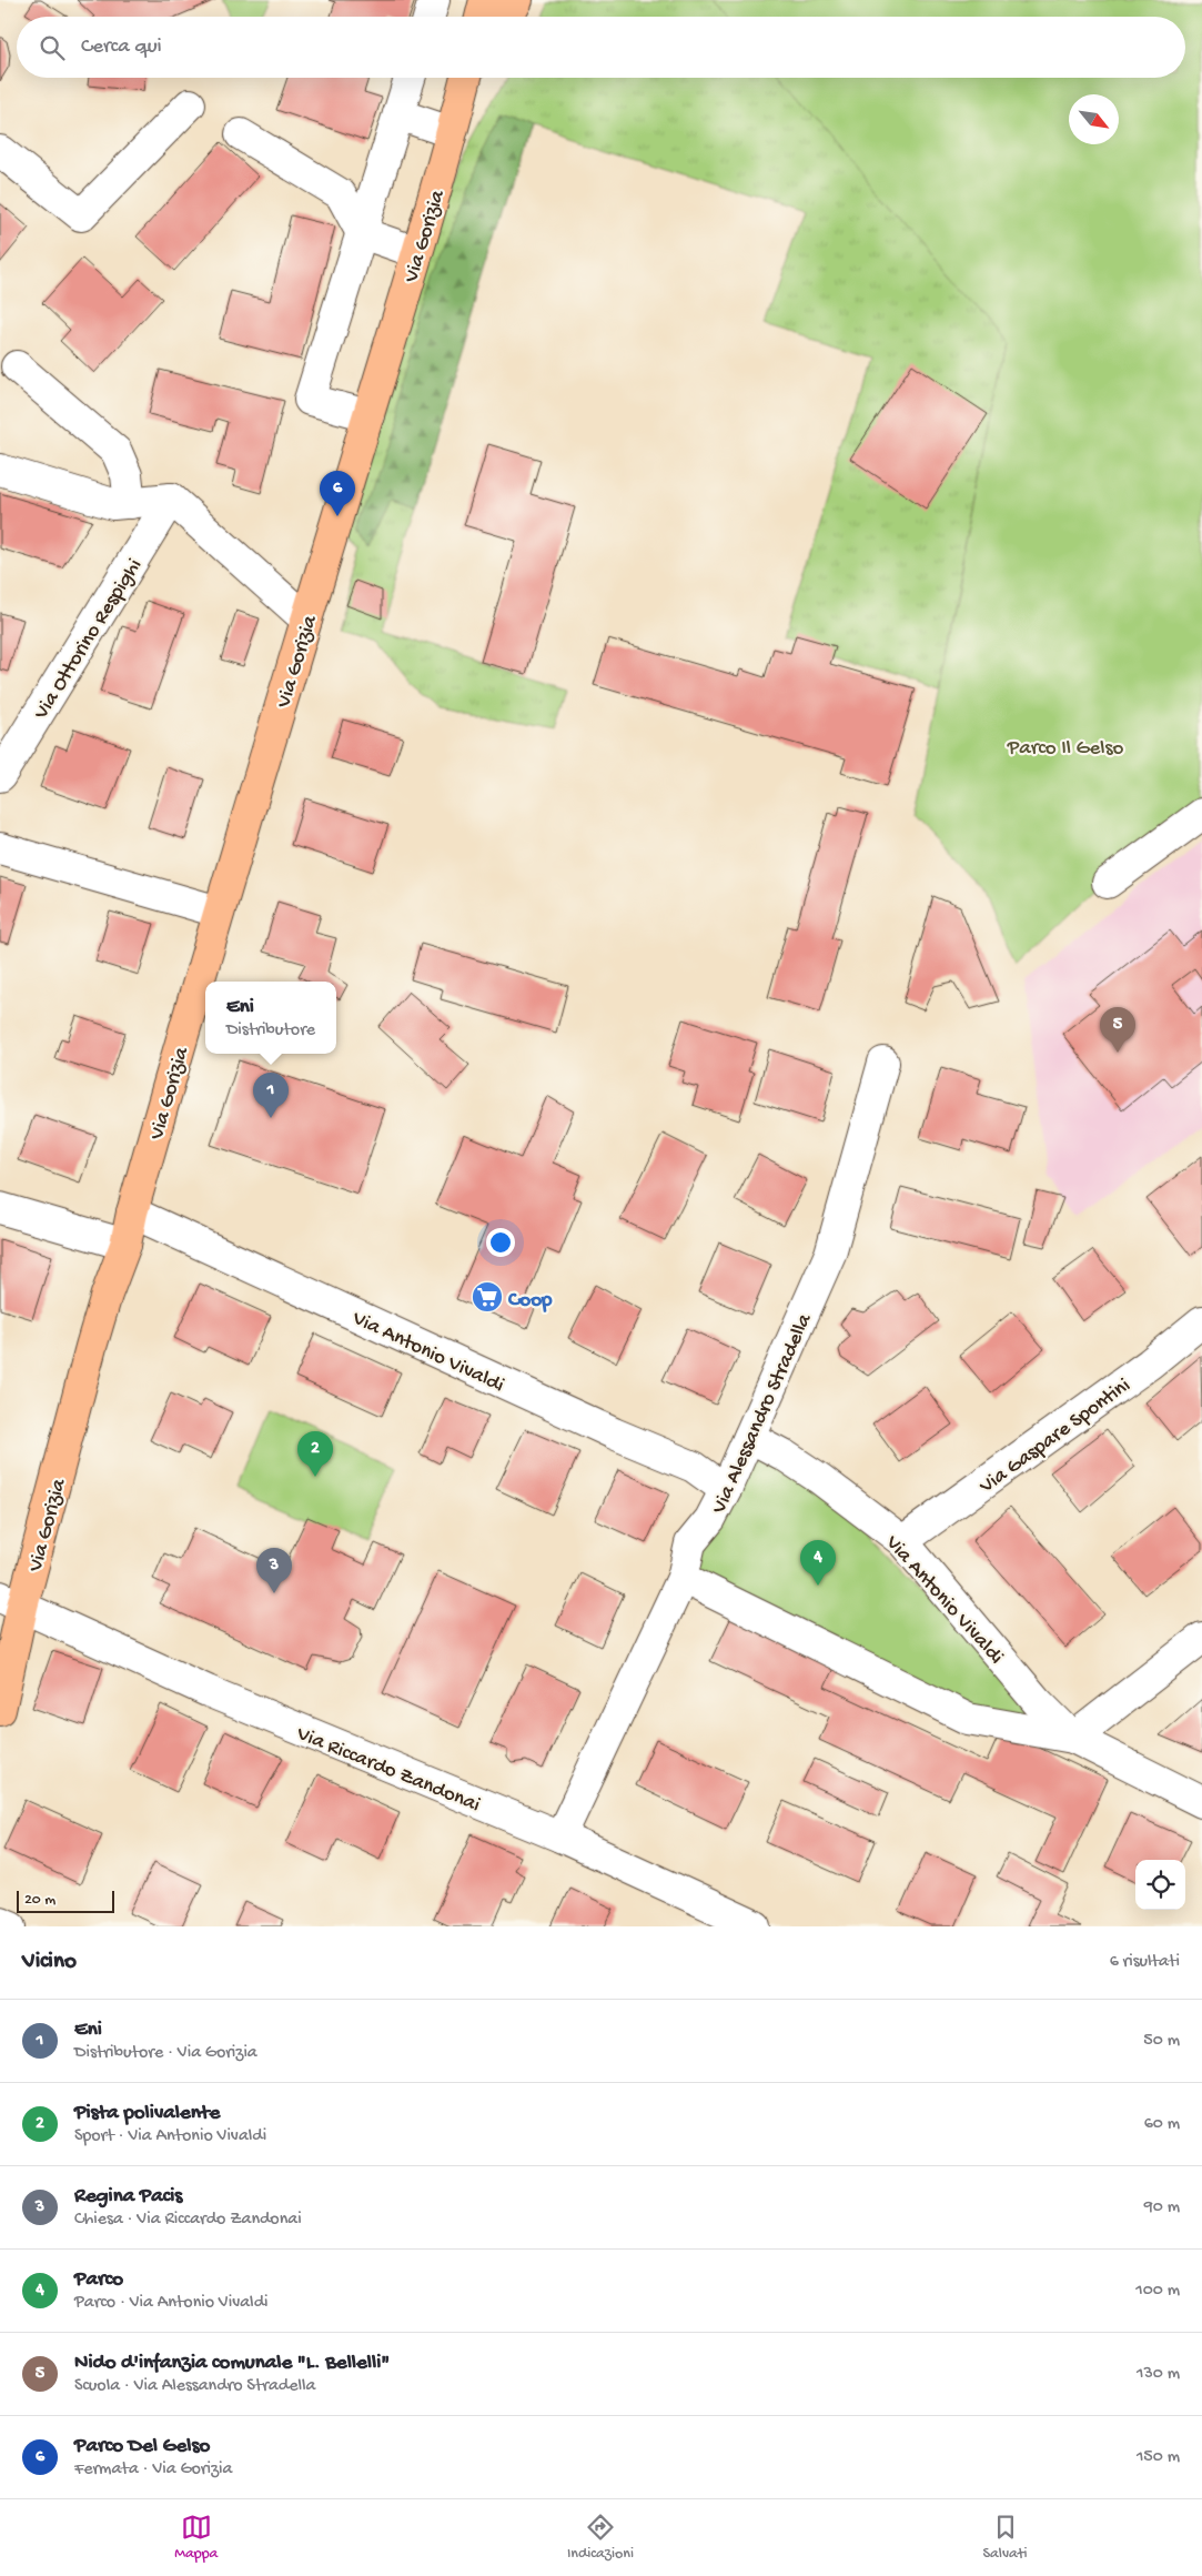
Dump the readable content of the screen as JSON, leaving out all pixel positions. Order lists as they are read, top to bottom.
{
  "streets": {
    "main road": ["Via Gorizia"],
    "street": [
      "Via Ottorino Respighi",
      "Via Antonio Vivaldi",
      "Via Alessandro Stradella",
      "Via Gaspare Spontini",
      "Via Riccardo Zandonai"
    ]
  },
  "crossings": [
    ["Via Gorizia", "Via Antonio Vivaldi"],
    ["Via Gorizia", "Via Riccardo Zandonai"],
    ["Via Antonio Vivaldi", "Via Alessandro Stradella"],
    ["Via Antonio Vivaldi", "Via Gaspare Spontini"],
    ["Via Alessandro Stradella", "Via Riccardo Zandonai"]
  ],
  "parks": ["Parco Il Gelso"],
  "places": {
    "supermarket": ["Coop"]
  },
  "scale_bar": "20 m",
  "north": "bottom right",
  "page": {
    "search": "Cerca qui",
    "pins": [
      "6",
      "5",
      "1",
      "2",
      "4",
      "3"
    ],
    "popup": ["Eni", "Distributore"],
    "scale": "20 m",
    "heading": ["Vicino", "6 risultati"],
    "list": [
      {
        "mark": "1",
        "name": "Eni",
        "note": "Distributore · Via Gorizia",
        "value": "50 m"
      },
      {
        "mark": "2",
        "name": "Pista polivalente",
        "note": "Sport · Via Antonio Vivaldi",
        "value": "60 m"
      },
      {
        "mark": "3",
        "name": "Regina Pacis",
        "note": "Chiesa · Via Riccardo Zandonai",
        "value": "90 m"
      },
      {
        "mark": "4",
        "name": "Parco",
        "note": "Parco · Via Antonio Vivaldi",
        "value": "100 m"
      },
      {
        "mark": "5",
        "name": "Nido d'infanzia comunale \"L. Bellelli\"",
        "note": "Scuola · Via Alessandro Stradella",
        "value": "130 m"
      },
      {
        "mark": "6",
        "name": "Parco Del Gelso",
        "note": "Fermata · Via Gorizia",
        "value": "150 m"
      }
    ],
    "nav": ["Mappa", "Indicazioni", "Salvati"]
  }
}
